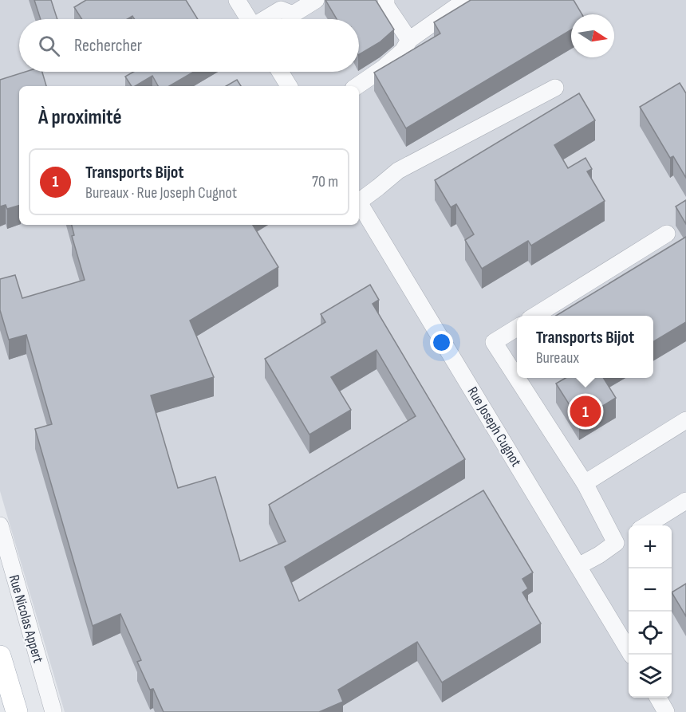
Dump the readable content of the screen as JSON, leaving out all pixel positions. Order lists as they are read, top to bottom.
{
  "streets": {
    "street": ["Rue Joseph Cugnot", "Rue Nicolas Appert"]
  },
  "north": "right",
  "page": {
    "search": "Rechercher",
    "heading": "À proximité",
    "list": [
      {
        "mark": "1",
        "name": "Transports Bijot",
        "note": "Bureaux · Rue Joseph Cugnot",
        "value": "70 m"
      }
    ],
    "popup": ["Transports Bijot", "Bureaux"],
    "pins": "1",
    "map_buttons": ["+", "−"]
  }
}
